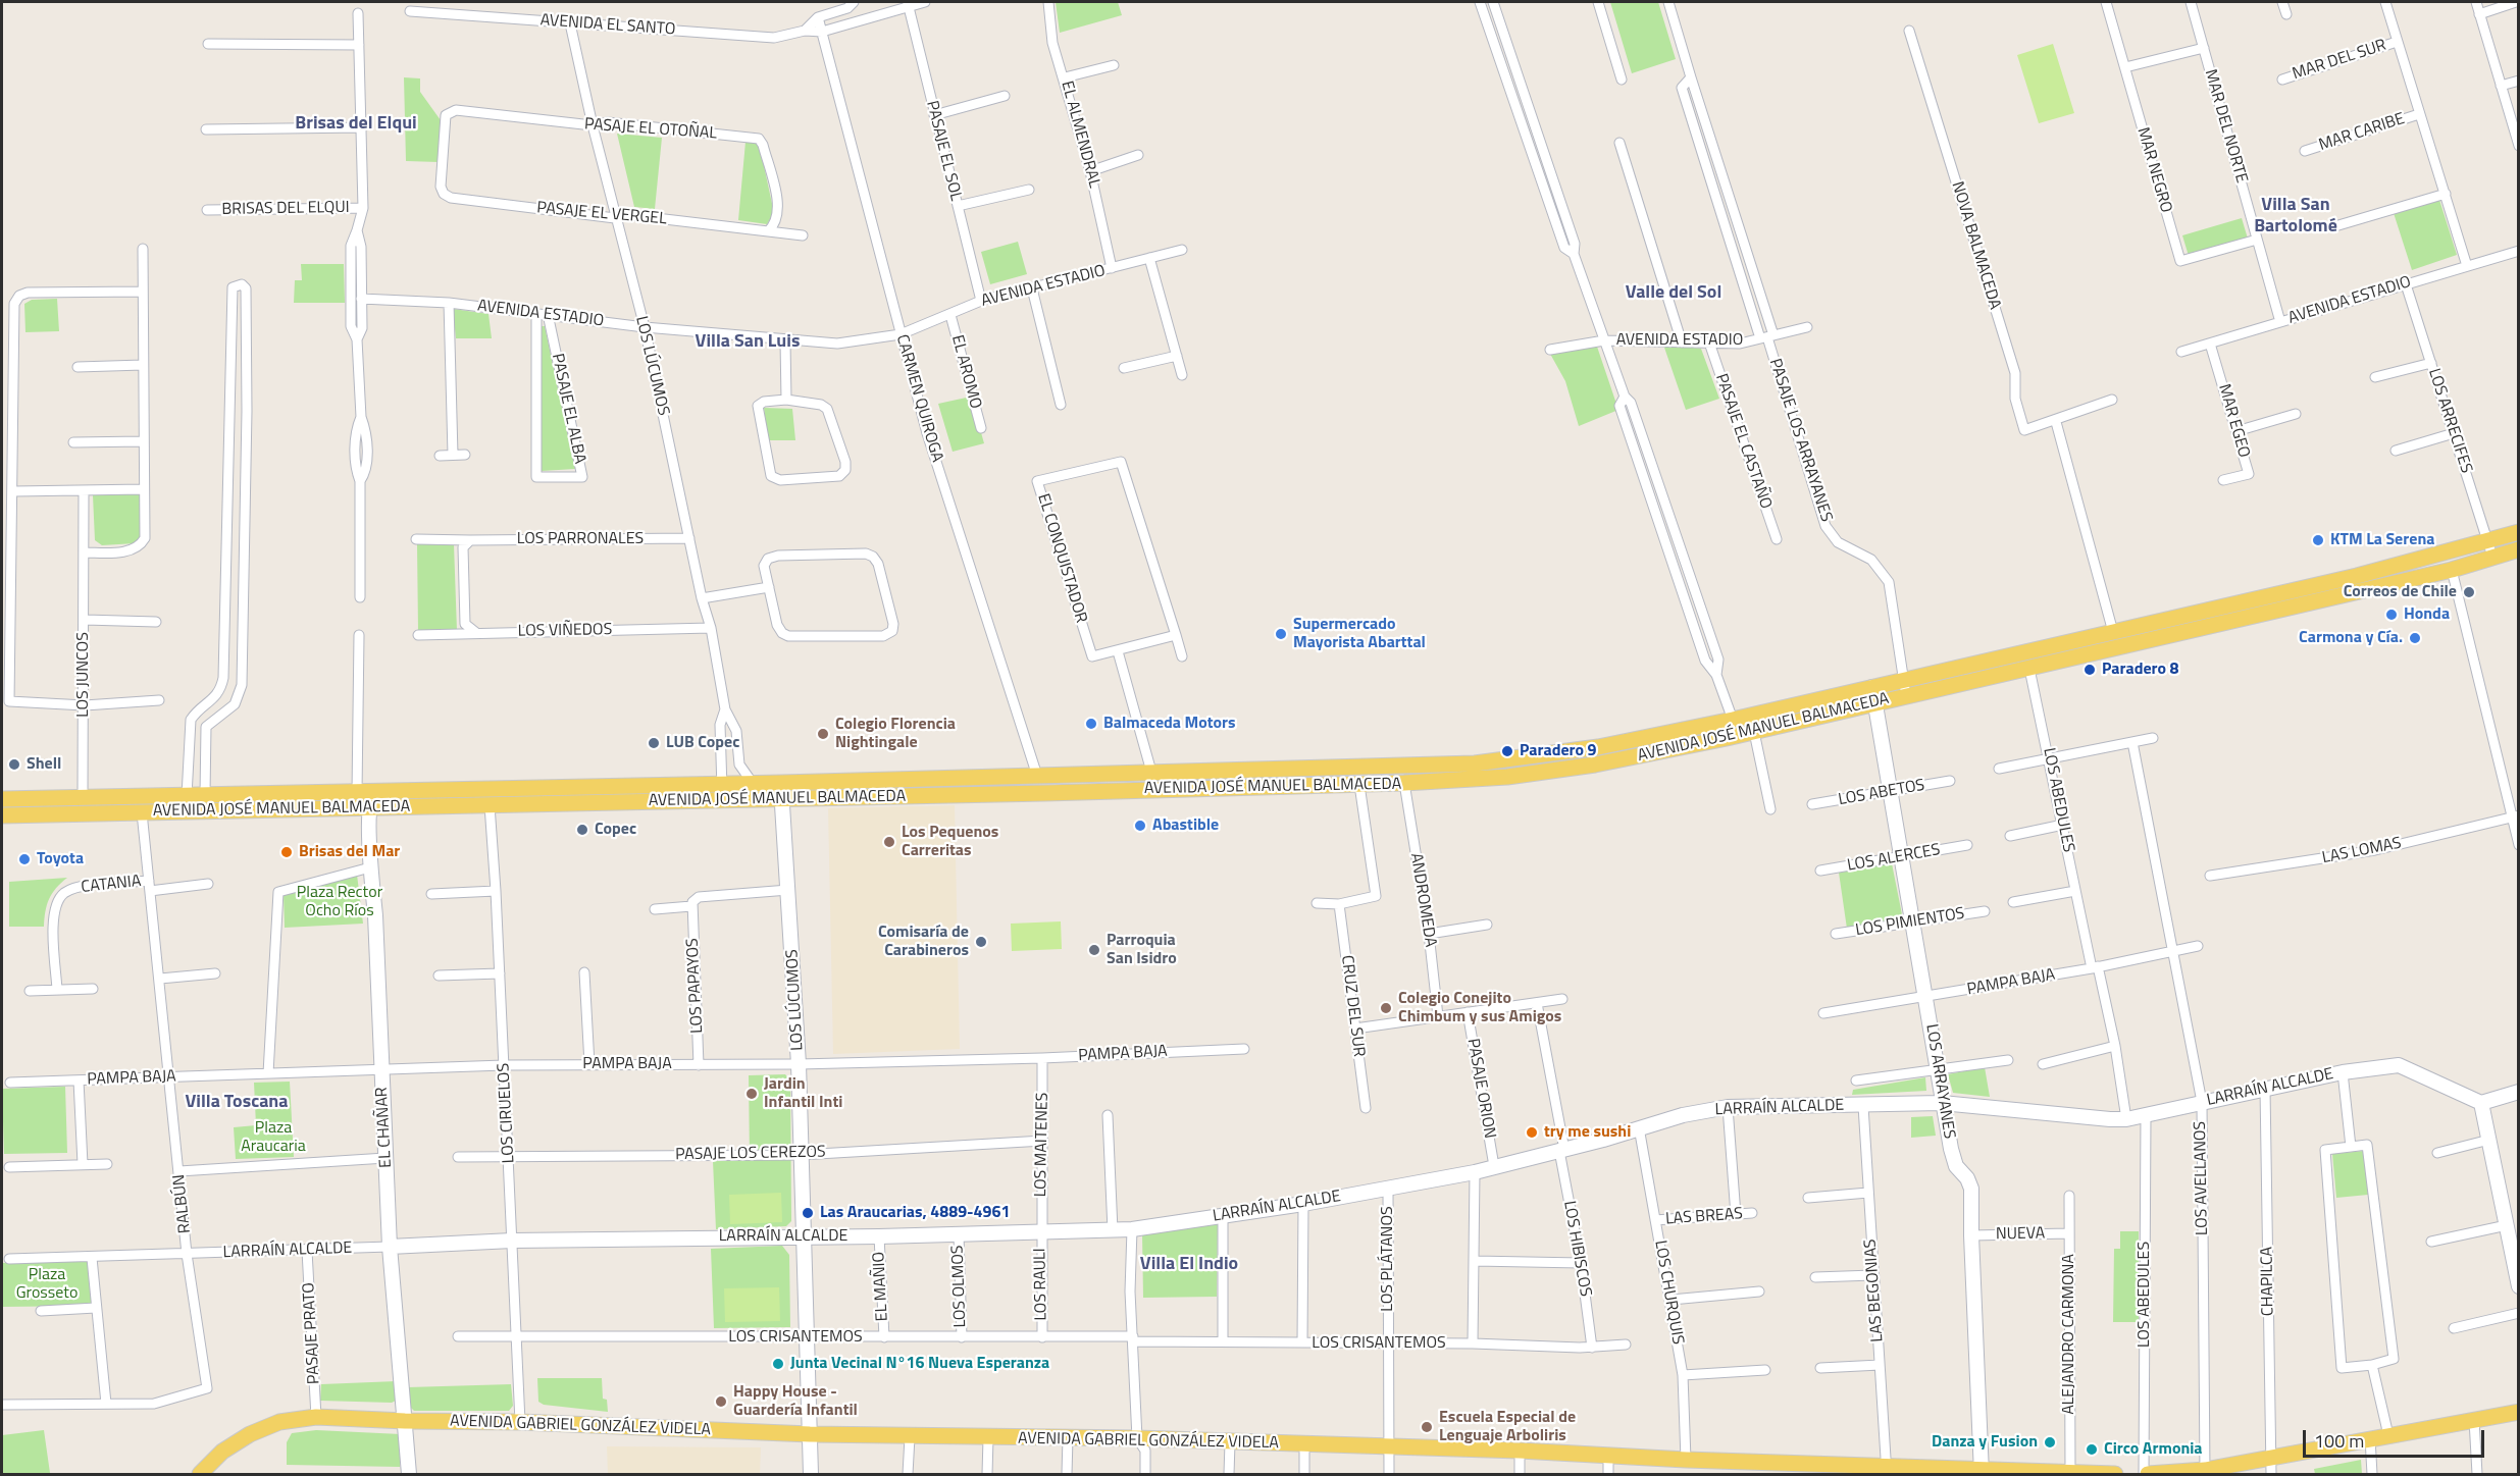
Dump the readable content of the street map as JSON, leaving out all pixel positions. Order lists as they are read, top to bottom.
{
  "streets": {
    "main road": ["AVENIDA JOSÉ MANUEL BALMACEDA", "AVENIDA GABRIEL GONZÁLEZ VIDELA"],
    "street": [
      "AVENIDA EL SANTO",
      "MAR DEL SUR",
      "MAR DEL NORTE",
      "PASAJE EL OTOÑAL",
      "MAR CARIBE",
      "EL ALMENDRAL",
      "PASAJE EL SOL",
      "MAR NEGRO",
      "BRISAS DEL ELQUI",
      "PASAJE EL VERGEL",
      "NOVA BALMACEDA",
      "AVENIDA ESTADIO",
      "LOS LÚCUMOS",
      "EL AROMO",
      "CARMEN QUIROGA",
      "PASAJE EL ALBA",
      "MAR EGEO",
      "LOS ARRECIFES",
      "PASAJE LOS ARRAYANES",
      "PASAJE EL CASTAÑO",
      "LOS PARRONALES",
      "EL CONQUISTADOR",
      "LOS VIÑEDOS",
      "LOS JUNCOS",
      "LOS ABETOS",
      "LOS ABEDULES",
      "LAS LOMAS",
      "LOS ALERCES",
      "CATANIA",
      "ANDROMEDA",
      "LOS PIMIENTOS",
      "PAMPA BAJA",
      "LOS PAPAYOS",
      "CRUZ DEL SUR",
      "LOS ARRAYANES",
      "LARRAÍN ALCALDE",
      "PASAJE ORION",
      "LOS CIRUELOS",
      "EL CHAÑAR",
      "LOS MAITENES",
      "PASAJE LOS CEREZOS",
      "LOS AVELLANOS",
      "RALBÚN",
      "LAS BREAS",
      "NUEVA",
      "LOS HIBISCOS",
      "LOS PLÁTANOS",
      "CHAPILCA",
      "LOS RAULI",
      "EL MAÑIO",
      "LOS OLMOS",
      "LAS BEGONIAS",
      "LOS CHURQUIS",
      "PASAJE PRATO",
      "ALEJANDRO CARMONA",
      "LOS CRISANTEMOS"
    ]
  },
  "crossings": [
    ["AVENIDA EL SANTO", "PASAJE EL SOL"],
    ["AVENIDA EL SANTO", "LOS LÚCUMOS"],
    ["AVENIDA EL SANTO", "CARMEN QUIROGA"],
    ["MAR DEL NORTE", "MAR NEGRO"],
    ["MAR DEL NORTE", "AVENIDA ESTADIO"],
    ["PASAJE EL OTOÑAL", "PASAJE EL VERGEL"],
    ["PASAJE EL OTOÑAL", "LOS LÚCUMOS"],
    ["EL ALMENDRAL", "AVENIDA ESTADIO"],
    ["PASAJE EL SOL", "AVENIDA ESTADIO"],
    ["BRISAS DEL ELQUI", "AVENIDA ESTADIO"],
    ["PASAJE EL VERGEL", "LOS LÚCUMOS"],
    ["AVENIDA ESTADIO", "LOS LÚCUMOS"],
    ["AVENIDA ESTADIO", "EL AROMO"],
    ["AVENIDA ESTADIO", "CARMEN QUIROGA"],
    ["AVENIDA ESTADIO", "PASAJE EL ALBA"],
    ["AVENIDA ESTADIO", "MAR EGEO"],
    ["AVENIDA ESTADIO", "LOS ARRECIFES"],
    ["AVENIDA ESTADIO", "PASAJE LOS ARRAYANES"],
    ["AVENIDA ESTADIO", "PASAJE EL CASTAÑO"],
    ["LOS LÚCUMOS", "LOS PARRONALES"],
    ["LOS LÚCUMOS", "LOS VIÑEDOS"],
    ["LOS LÚCUMOS", "AVENIDA JOSÉ MANUEL BALMACEDA"],
    ["LOS LÚCUMOS", "PAMPA BAJA"],
    ["LOS LÚCUMOS", "LARRAÍN ALCALDE"],
    ["LOS LÚCUMOS", "PASAJE LOS CEREZOS"],
    ["LOS LÚCUMOS", "LOS CRISANTEMOS"],
    ["LOS LÚCUMOS", "AVENIDA GABRIEL GONZÁLEZ VIDELA"],
    ["CARMEN QUIROGA", "AVENIDA JOSÉ MANUEL BALMACEDA"],
    ["LOS ARRECIFES", "AVENIDA JOSÉ MANUEL BALMACEDA"],
    ["PASAJE LOS ARRAYANES", "AVENIDA JOSÉ MANUEL BALMACEDA"],
    ["LOS JUNCOS", "AVENIDA JOSÉ MANUEL BALMACEDA"],
    ["AVENIDA JOSÉ MANUEL BALMACEDA", "LOS ABEDULES"],
    ["AVENIDA JOSÉ MANUEL BALMACEDA", "ANDROMEDA"],
    ["AVENIDA JOSÉ MANUEL BALMACEDA", "LOS ARRAYANES"],
    ["AVENIDA JOSÉ MANUEL BALMACEDA", "LOS CIRUELOS"],
    ["AVENIDA JOSÉ MANUEL BALMACEDA", "EL CHAÑAR"],
    ["AVENIDA JOSÉ MANUEL BALMACEDA", "RALBÚN"],
    ["LOS ABETOS", "LOS ARRAYANES"],
    ["LOS ABEDULES", "PAMPA BAJA"],
    ["LOS ABEDULES", "LARRAÍN ALCALDE"],
    ["LOS ALERCES", "LOS ARRAYANES"],
    ["CATANIA", "RALBÚN"],
    ["LOS PIMIENTOS", "LOS ARRAYANES"],
    ["PAMPA BAJA", "LOS PAPAYOS"],
    ["PAMPA BAJA", "LOS ARRAYANES"],
    ["PAMPA BAJA", "LOS CIRUELOS"],
    ["PAMPA BAJA", "EL CHAÑAR"],
    ["PAMPA BAJA", "LOS MAITENES"],
    ["PAMPA BAJA", "LOS AVELLANOS"],
    ["PAMPA BAJA", "RALBÚN"],
    ["LOS ARRAYANES", "LARRAÍN ALCALDE"],
    ["LOS ARRAYANES", "NUEVA"],
    ["LOS ARRAYANES", "AVENIDA GABRIEL GONZÁLEZ VIDELA"],
    ["LARRAÍN ALCALDE", "PASAJE ORION"],
    ["LARRAÍN ALCALDE", "LOS CIRUELOS"],
    ["LARRAÍN ALCALDE", "EL CHAÑAR"],
    ["LARRAÍN ALCALDE", "LOS MAITENES"],
    ["LARRAÍN ALCALDE", "LOS AVELLANOS"],
    ["LARRAÍN ALCALDE", "RALBÚN"],
    ["LARRAÍN ALCALDE", "LOS HIBISCOS"],
    ["LARRAÍN ALCALDE", "LOS PLÁTANOS"],
    ["LARRAÍN ALCALDE", "CHAPILCA"],
    ["LARRAÍN ALCALDE", "LOS RAULI"],
    ["LARRAÍN ALCALDE", "EL MAÑIO"],
    ["LARRAÍN ALCALDE", "LOS OLMOS"],
    ["LARRAÍN ALCALDE", "LAS BEGONIAS"],
    ["LARRAÍN ALCALDE", "LOS CHURQUIS"],
    ["LARRAÍN ALCALDE", "PASAJE PRATO"],
    ["LOS CIRUELOS", "PASAJE LOS CEREZOS"],
    ["LOS CIRUELOS", "LOS CRISANTEMOS"],
    ["LOS CIRUELOS", "AVENIDA GABRIEL GONZÁLEZ VIDELA"],
    ["EL CHAÑAR", "AVENIDA GABRIEL GONZÁLEZ VIDELA"],
    ["LOS MAITENES", "PASAJE LOS CEREZOS"],
    ["LOS MAITENES", "LOS RAULI"],
    ["LAS BREAS", "LOS CHURQUIS"],
    ["NUEVA", "ALEJANDRO CARMONA"],
    ["LOS HIBISCOS", "LOS CRISANTEMOS"],
    ["LOS PLÁTANOS", "LOS CRISANTEMOS"],
    ["LOS PLÁTANOS", "AVENIDA GABRIEL GONZÁLEZ VIDELA"],
    ["LOS RAULI", "LOS CRISANTEMOS"],
    ["EL MAÑIO", "LOS CRISANTEMOS"],
    ["LOS OLMOS", "LOS CRISANTEMOS"],
    ["LAS BEGONIAS", "AVENIDA GABRIEL GONZÁLEZ VIDELA"],
    ["LOS CHURQUIS", "AVENIDA GABRIEL GONZÁLEZ VIDELA"],
    ["PASAJE PRATO", "AVENIDA GABRIEL GONZÁLEZ VIDELA"],
    ["ALEJANDRO CARMONA", "AVENIDA GABRIEL GONZÁLEZ VIDELA"]
  ],
  "districts": [
    "Brisas del Elqui",
    "Villa San Bartolomé",
    "Valle del Sol",
    "Villa San Luis",
    "Villa Toscana",
    "Villa El Indio"
  ],
  "parks": ["Plaza Rector Ocho Ríos", "Plaza Araucaria", "Plaza Grosseto"],
  "places": [
    "KTM La Serena",
    "Correos de Chile",
    "Honda",
    "Supermercado Mayorista Abarttal",
    "Carmona y Cía.",
    "Paradero 8",
    "Balmaceda Motors",
    "Colegio Florencia Nightingale",
    "LUB Copec",
    "Paradero 9",
    "Shell",
    "Abastible",
    "Copec",
    "Los Pequenos Carreritas",
    "Brisas del Mar",
    "Toyota",
    "Comisaría de Carabineros",
    "Parroquia San Isidro",
    "Colegio Conejito Chimbum y sus Amigos",
    "Jardin Infantil Inti",
    "try me sushi",
    "Las Araucarias, 4889-4961",
    "Junta Vecinal N°16 Nueva Esperanza",
    "Happy House - Guardería Infantil",
    "Escuela Especial de Lenguaje Arboliris",
    "Danza y Fusion",
    "Circo Armonia"
  ],
  "scale_bar": "100 m"
}
